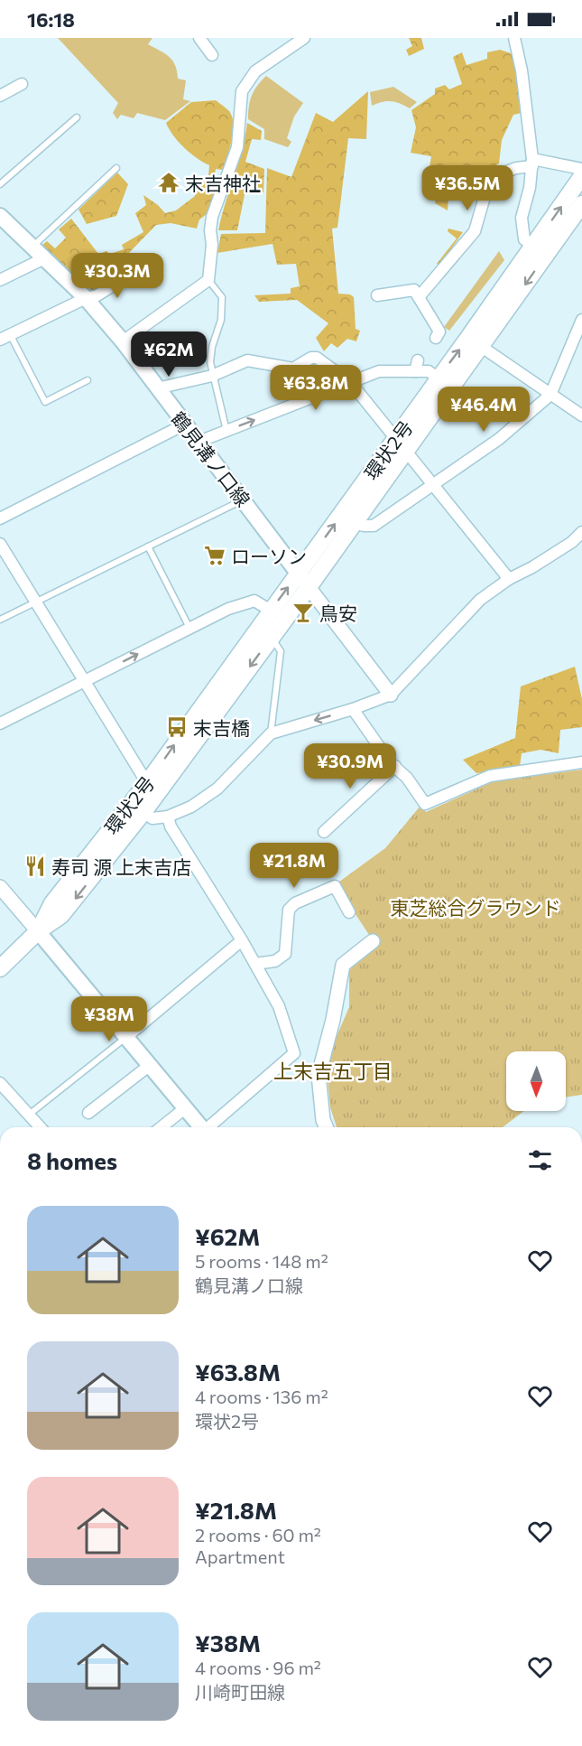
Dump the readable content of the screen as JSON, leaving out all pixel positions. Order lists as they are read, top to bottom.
{
  "streets": {
    "main road": ["環状2号", "鶴見溝ノ口線"]
  },
  "crossings": [
    ["環状2号", "鶴見溝ノ口線"]
  ],
  "districts": ["上末吉五丁目"],
  "parks": ["東芝総合グラウンド"],
  "places": {
    "temple": ["末吉神社"],
    "supermarket": ["ローソン"],
    "bar": ["鳥安"],
    "bus stop": ["末吉橋"],
    "restaurant": ["寿司 源 上末吉店"]
  },
  "north": "bottom",
  "page": {
    "status": "16:18",
    "price": [
      "¥36.5M",
      "¥30.3M",
      "¥62M",
      "¥63.8M",
      "¥46.4M",
      "¥30.9M",
      "¥21.8M",
      "¥38M"
    ],
    "heading": "8 homes",
    "list": [
      {
        "name": "¥62M",
        "note": "5 rooms · 148 m² · 鶴見溝ノ口線"
      },
      {
        "name": "¥63.8M",
        "note": "4 rooms · 136 m² · 環状2号"
      },
      {
        "name": "¥21.8M",
        "note": "2 rooms · 60 m² · Apartment"
      },
      {
        "name": "¥38M",
        "note": "4 rooms · 96 m² · 川崎町田線"
      }
    ]
  }
}
